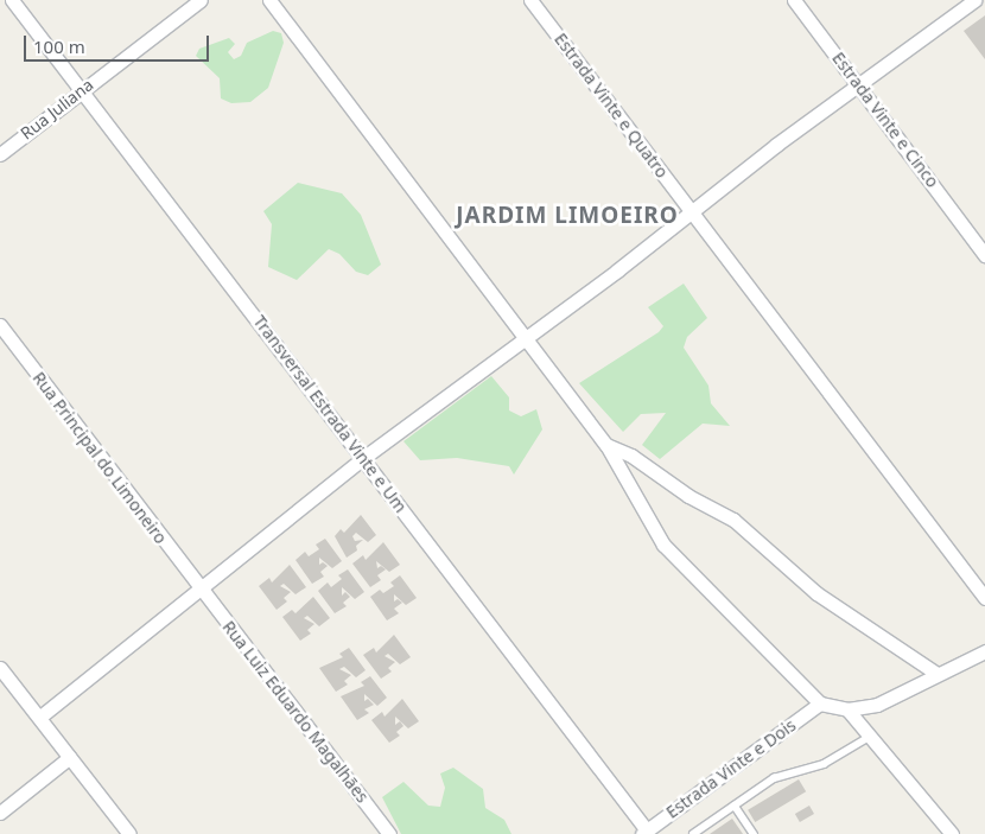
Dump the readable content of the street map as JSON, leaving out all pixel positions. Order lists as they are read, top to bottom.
{
  "streets": {
    "street": [
      "Estrada Vinte e Quatro",
      "Rua Juliana",
      "Estrada Vinte e Cinco",
      "Transversal Estrada Vinte e Um",
      "Rua Principal do Limoneiro",
      "Rua Luiz Eduardo Magalhães",
      "Estrada Vinte e Dois"
    ]
  },
  "crossings": [
    ["Rua Juliana", "Transversal Estrada Vinte e Um"],
    ["Transversal Estrada Vinte e Um", "Estrada Vinte e Dois"],
    ["Rua Principal do Limoneiro", "Rua Luiz Eduardo Magalhães"]
  ],
  "districts": ["JARDIM LIMOEIRO"],
  "scale_bar": "100 m"
}
